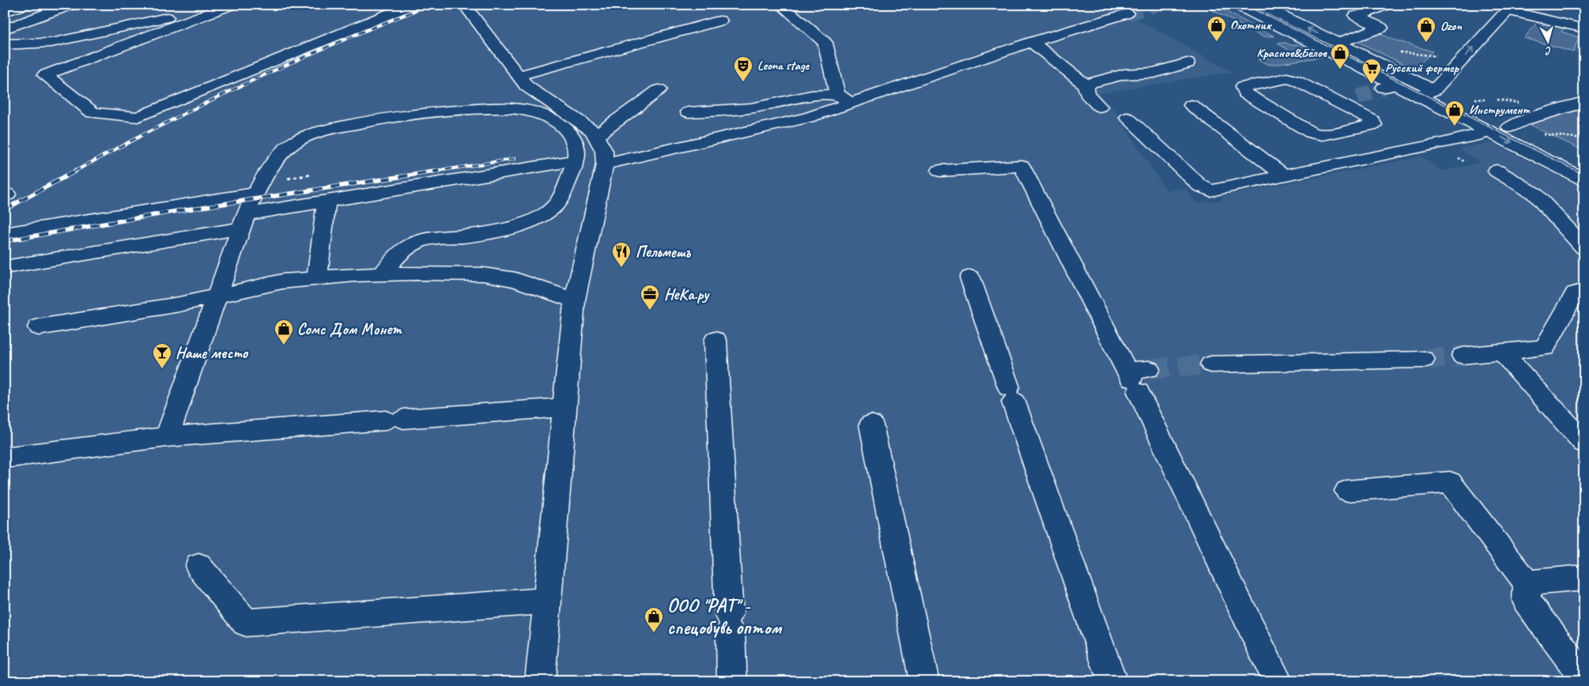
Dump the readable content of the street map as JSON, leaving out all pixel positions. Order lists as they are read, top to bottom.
{
  "places": {
    "shop": [
      "Охотник",
      "Ozon",
      "Красное&Белое",
      "Инструмент",
      "Сомс Дом Монет",
      "ООО \"РАТ\" - спецобувь оптом"
    ],
    "theatre": ["Leona stage"],
    "supermarket": ["Русский фермер"],
    "restaurant": ["Пельмешъ"],
    "office": ["НеКа.ру"],
    "bar": ["Наше место"]
  },
  "north": "bottom"
}
